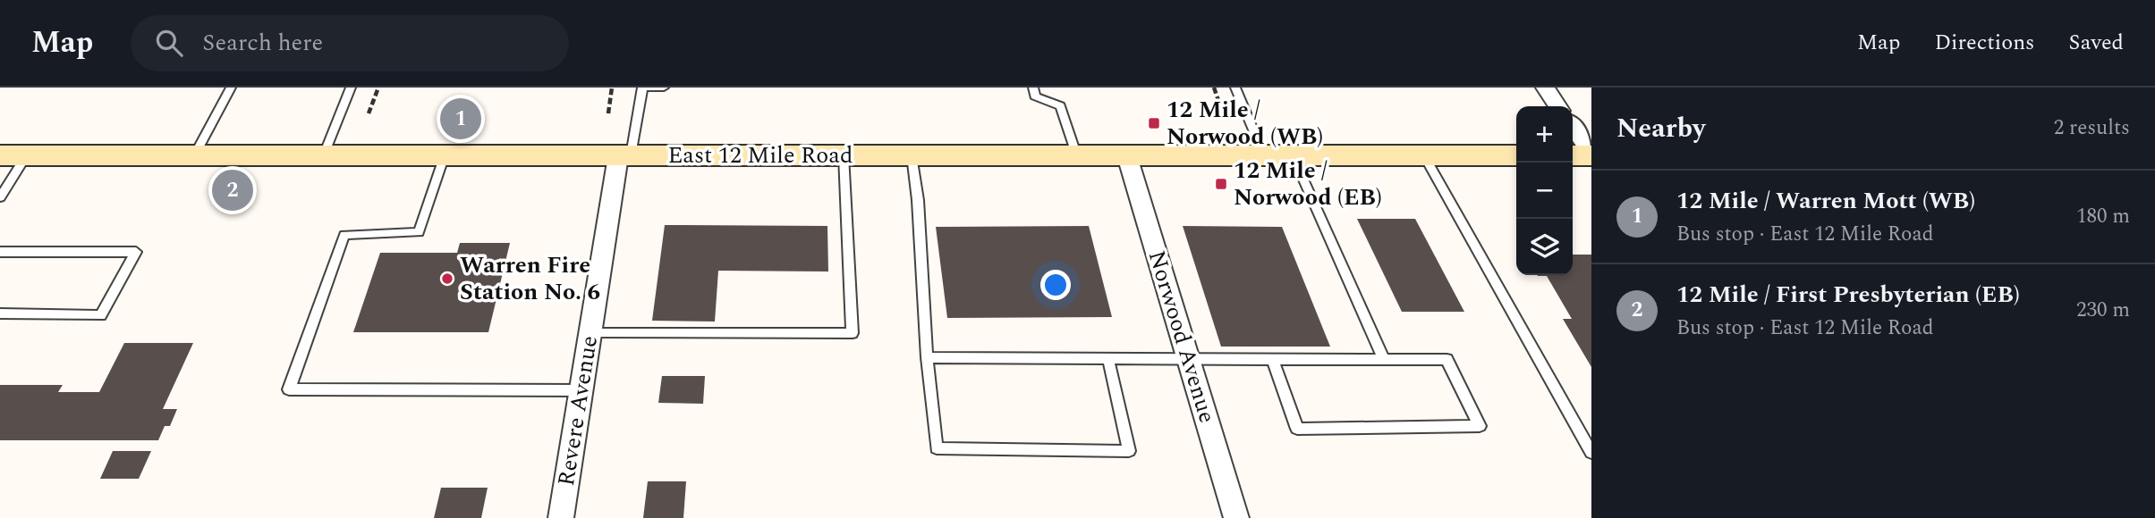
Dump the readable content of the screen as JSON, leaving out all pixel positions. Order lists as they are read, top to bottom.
{
  "streets": {
    "main road": ["East 12 Mile Road"],
    "street": ["Norwood Avenue", "Revere Avenue"]
  },
  "crossings": [
    ["East 12 Mile Road", "Norwood Avenue"],
    ["East 12 Mile Road", "Revere Avenue"]
  ],
  "places": {
    "transit": ["12 Mile / Norwood (WB)", "12 Mile / Norwood (EB)"],
    "other": ["Warren Fire Station No. 6"]
  },
  "page": {
    "header": "Map",
    "search": "Search here",
    "nav": ["Map", "Directions", "Saved"],
    "heading": ["Nearby", "2 results"],
    "pins": ["1", "2"],
    "map_buttons": ["+", "−"],
    "list": [
      {
        "mark": "1",
        "name": "12 Mile / Warren Mott (WB)",
        "note": "Bus stop · East 12 Mile Road",
        "value": "180 m"
      },
      {
        "mark": "2",
        "name": "12 Mile / First Presbyterian (EB)",
        "note": "Bus stop · East 12 Mile Road",
        "value": "230 m"
      }
    ]
  }
}
